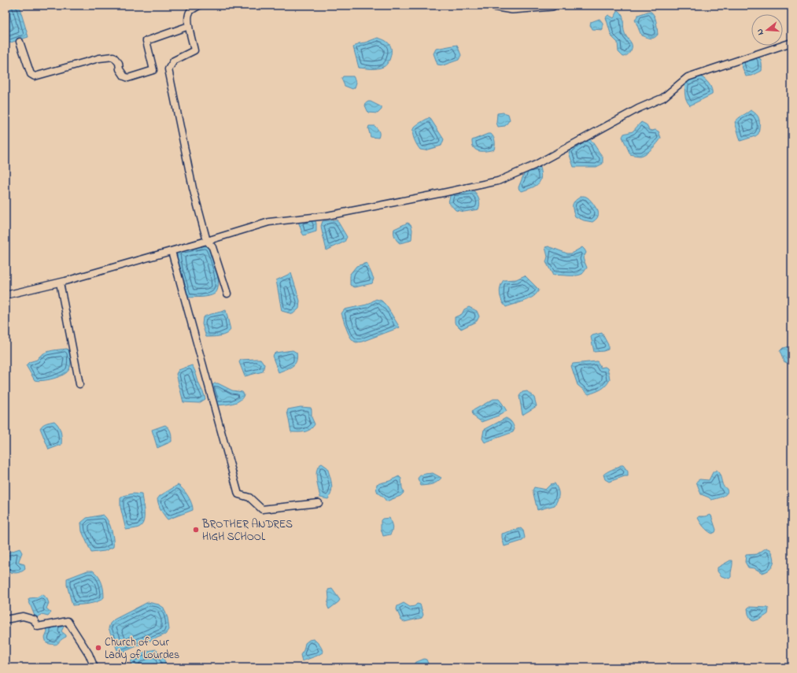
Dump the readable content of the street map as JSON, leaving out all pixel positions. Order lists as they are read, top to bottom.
{
  "places": ["BROTHER ANDRES HIGH SCHOOL", "Church of Our Lady of Lourdes"],
  "north": "left"
}
